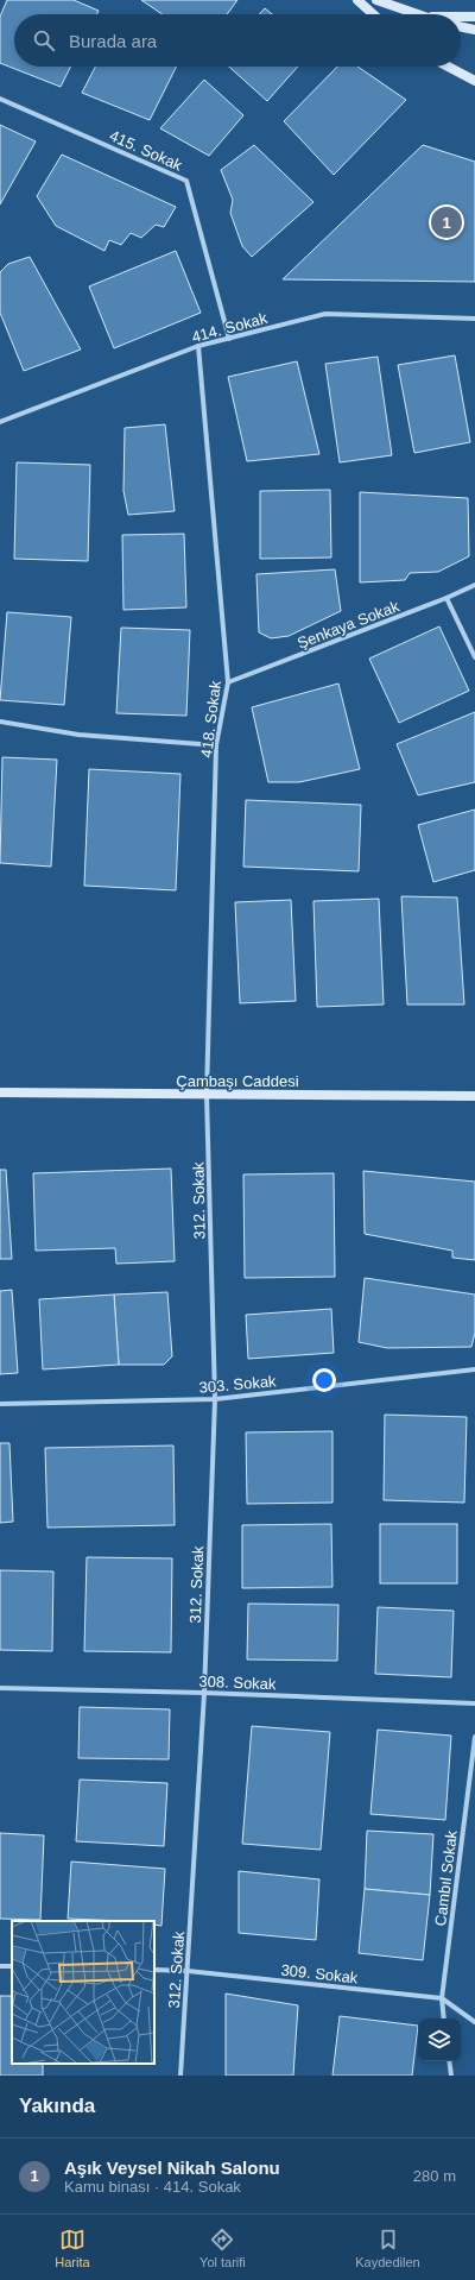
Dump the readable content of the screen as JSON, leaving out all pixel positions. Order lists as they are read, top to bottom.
{
  "streets": {
    "main road": ["Çambaşı Caddesi"],
    "street": [
      "415. Sokak",
      "414. Sokak",
      "Şenkaya Sokak",
      "418. Sokak",
      "312. Sokak",
      "303. Sokak",
      "308. Sokak",
      "Cambıl Sokak",
      "309. Sokak"
    ]
  },
  "crossings": [
    ["415. Sokak", "414. Sokak"],
    ["414. Sokak", "418. Sokak"],
    ["Şenkaya Sokak", "418. Sokak"],
    ["418. Sokak", "Çambaşı Caddesi"],
    ["418. Sokak", "312. Sokak"],
    ["Çambaşı Caddesi", "312. Sokak"],
    ["312. Sokak", "303. Sokak"],
    ["312. Sokak", "308. Sokak"],
    ["312. Sokak", "309. Sokak"],
    ["Cambıl Sokak", "309. Sokak"]
  ],
  "page": {
    "search": "Burada ara",
    "pins": "1",
    "heading": "Yakında",
    "list": [
      {
        "mark": "1",
        "name": "Aşık Veysel Nikah Salonu",
        "note": "Kamu binası · 414. Sokak",
        "value": "280 m"
      }
    ],
    "nav": ["Harita", "Yol tarifi", "Kaydedilen"]
  }
}
